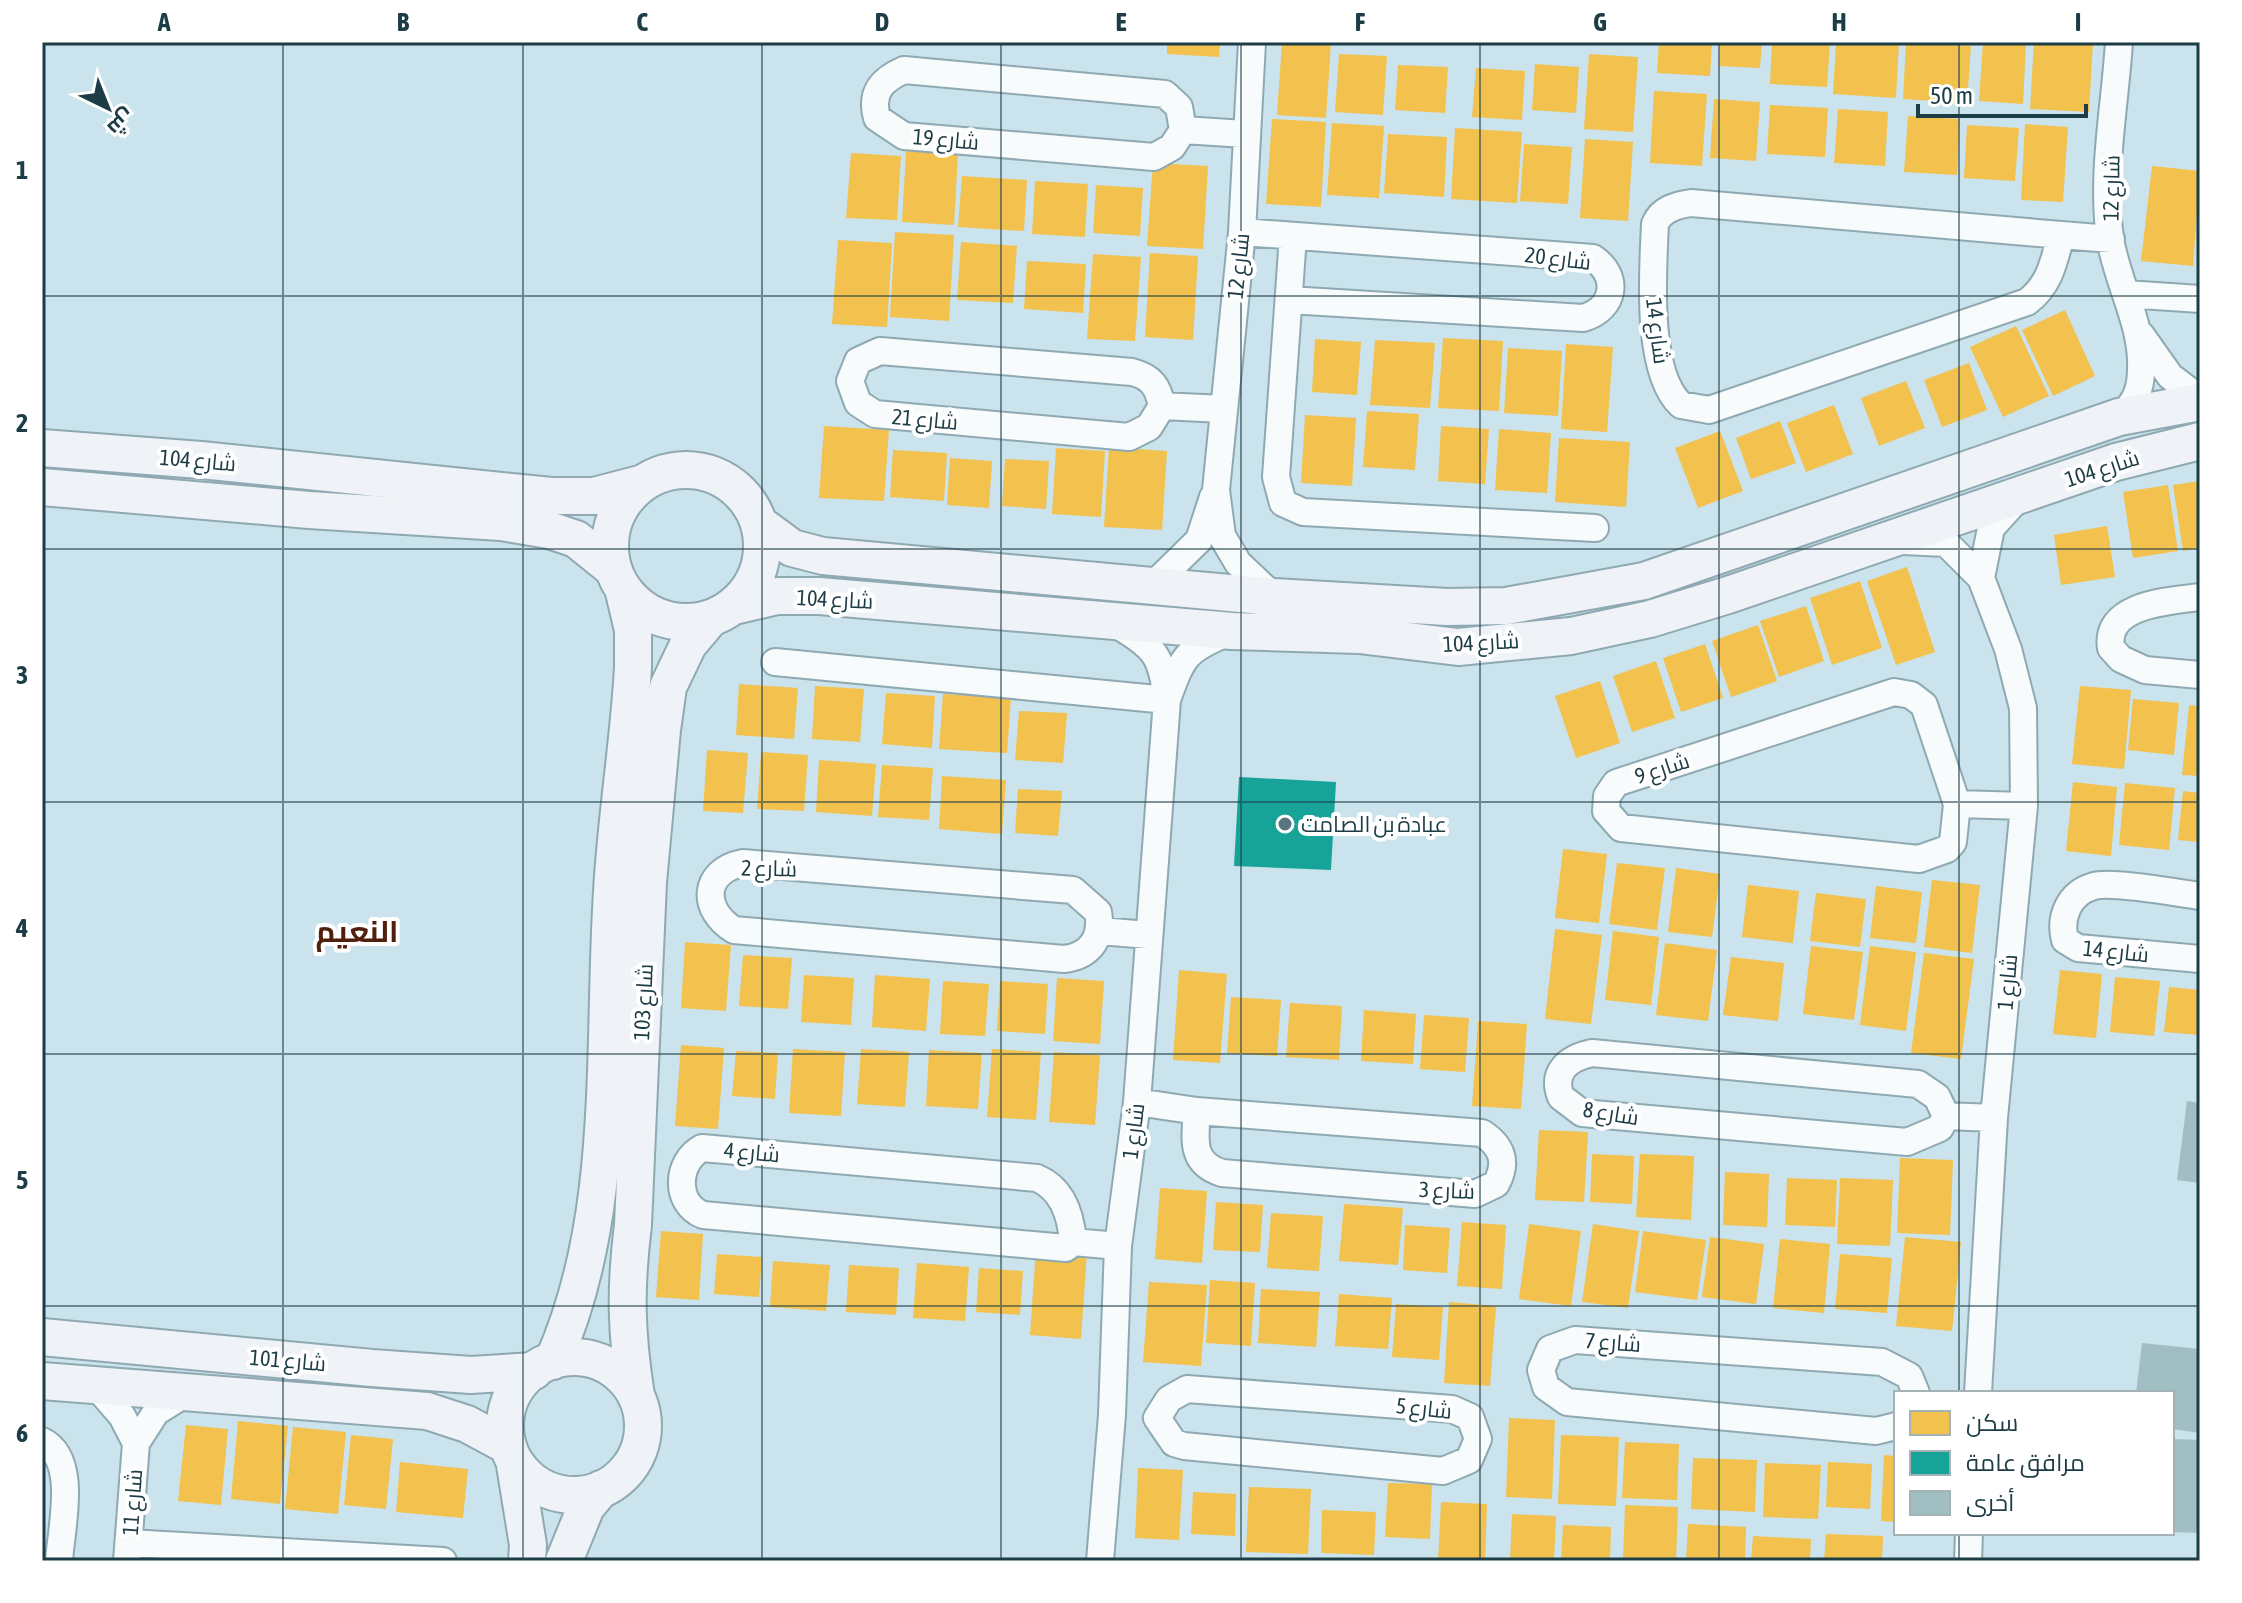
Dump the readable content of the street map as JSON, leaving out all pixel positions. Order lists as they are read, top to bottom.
{
  "streets": {
    "street": [
      "شارع 19",
      "شارع 12",
      "شارع 20",
      "شارع 14",
      "شارع 21",
      "شارع 104",
      "شارع 9",
      "شارع 2",
      "شارع 1",
      "شارع 103",
      "شارع 8",
      "شارع 4",
      "شارع 3",
      "شارع 7",
      "شارع 101",
      "شارع 5",
      "شارع 11"
    ]
  },
  "crossings": [
    ["شارع 12", "شارع 20"],
    ["شارع 12", "شارع 14"],
    ["شارع 12", "شارع 104"],
    ["شارع 104", "شارع 1"],
    ["شارع 104", "شارع 103"],
    ["شارع 1", "شارع 4"],
    ["شارع 1", "شارع 3"],
    ["شارع 103", "شارع 101"],
    ["شارع 101", "شارع 11"]
  ],
  "districts": ["النعيم"],
  "places": ["عبادة بن الصامت"],
  "legend": ["سكن", "مرافق عامة", "أخرى"],
  "scale_bar": "50 m",
  "north": "bottom right",
  "grid": {
    "columns": [
      "A",
      "B",
      "C",
      "D",
      "E",
      "F",
      "G",
      "H",
      "I"
    ],
    "rows": [
      "1",
      "2",
      "3",
      "4",
      "5",
      "6"
    ]
  }
}
